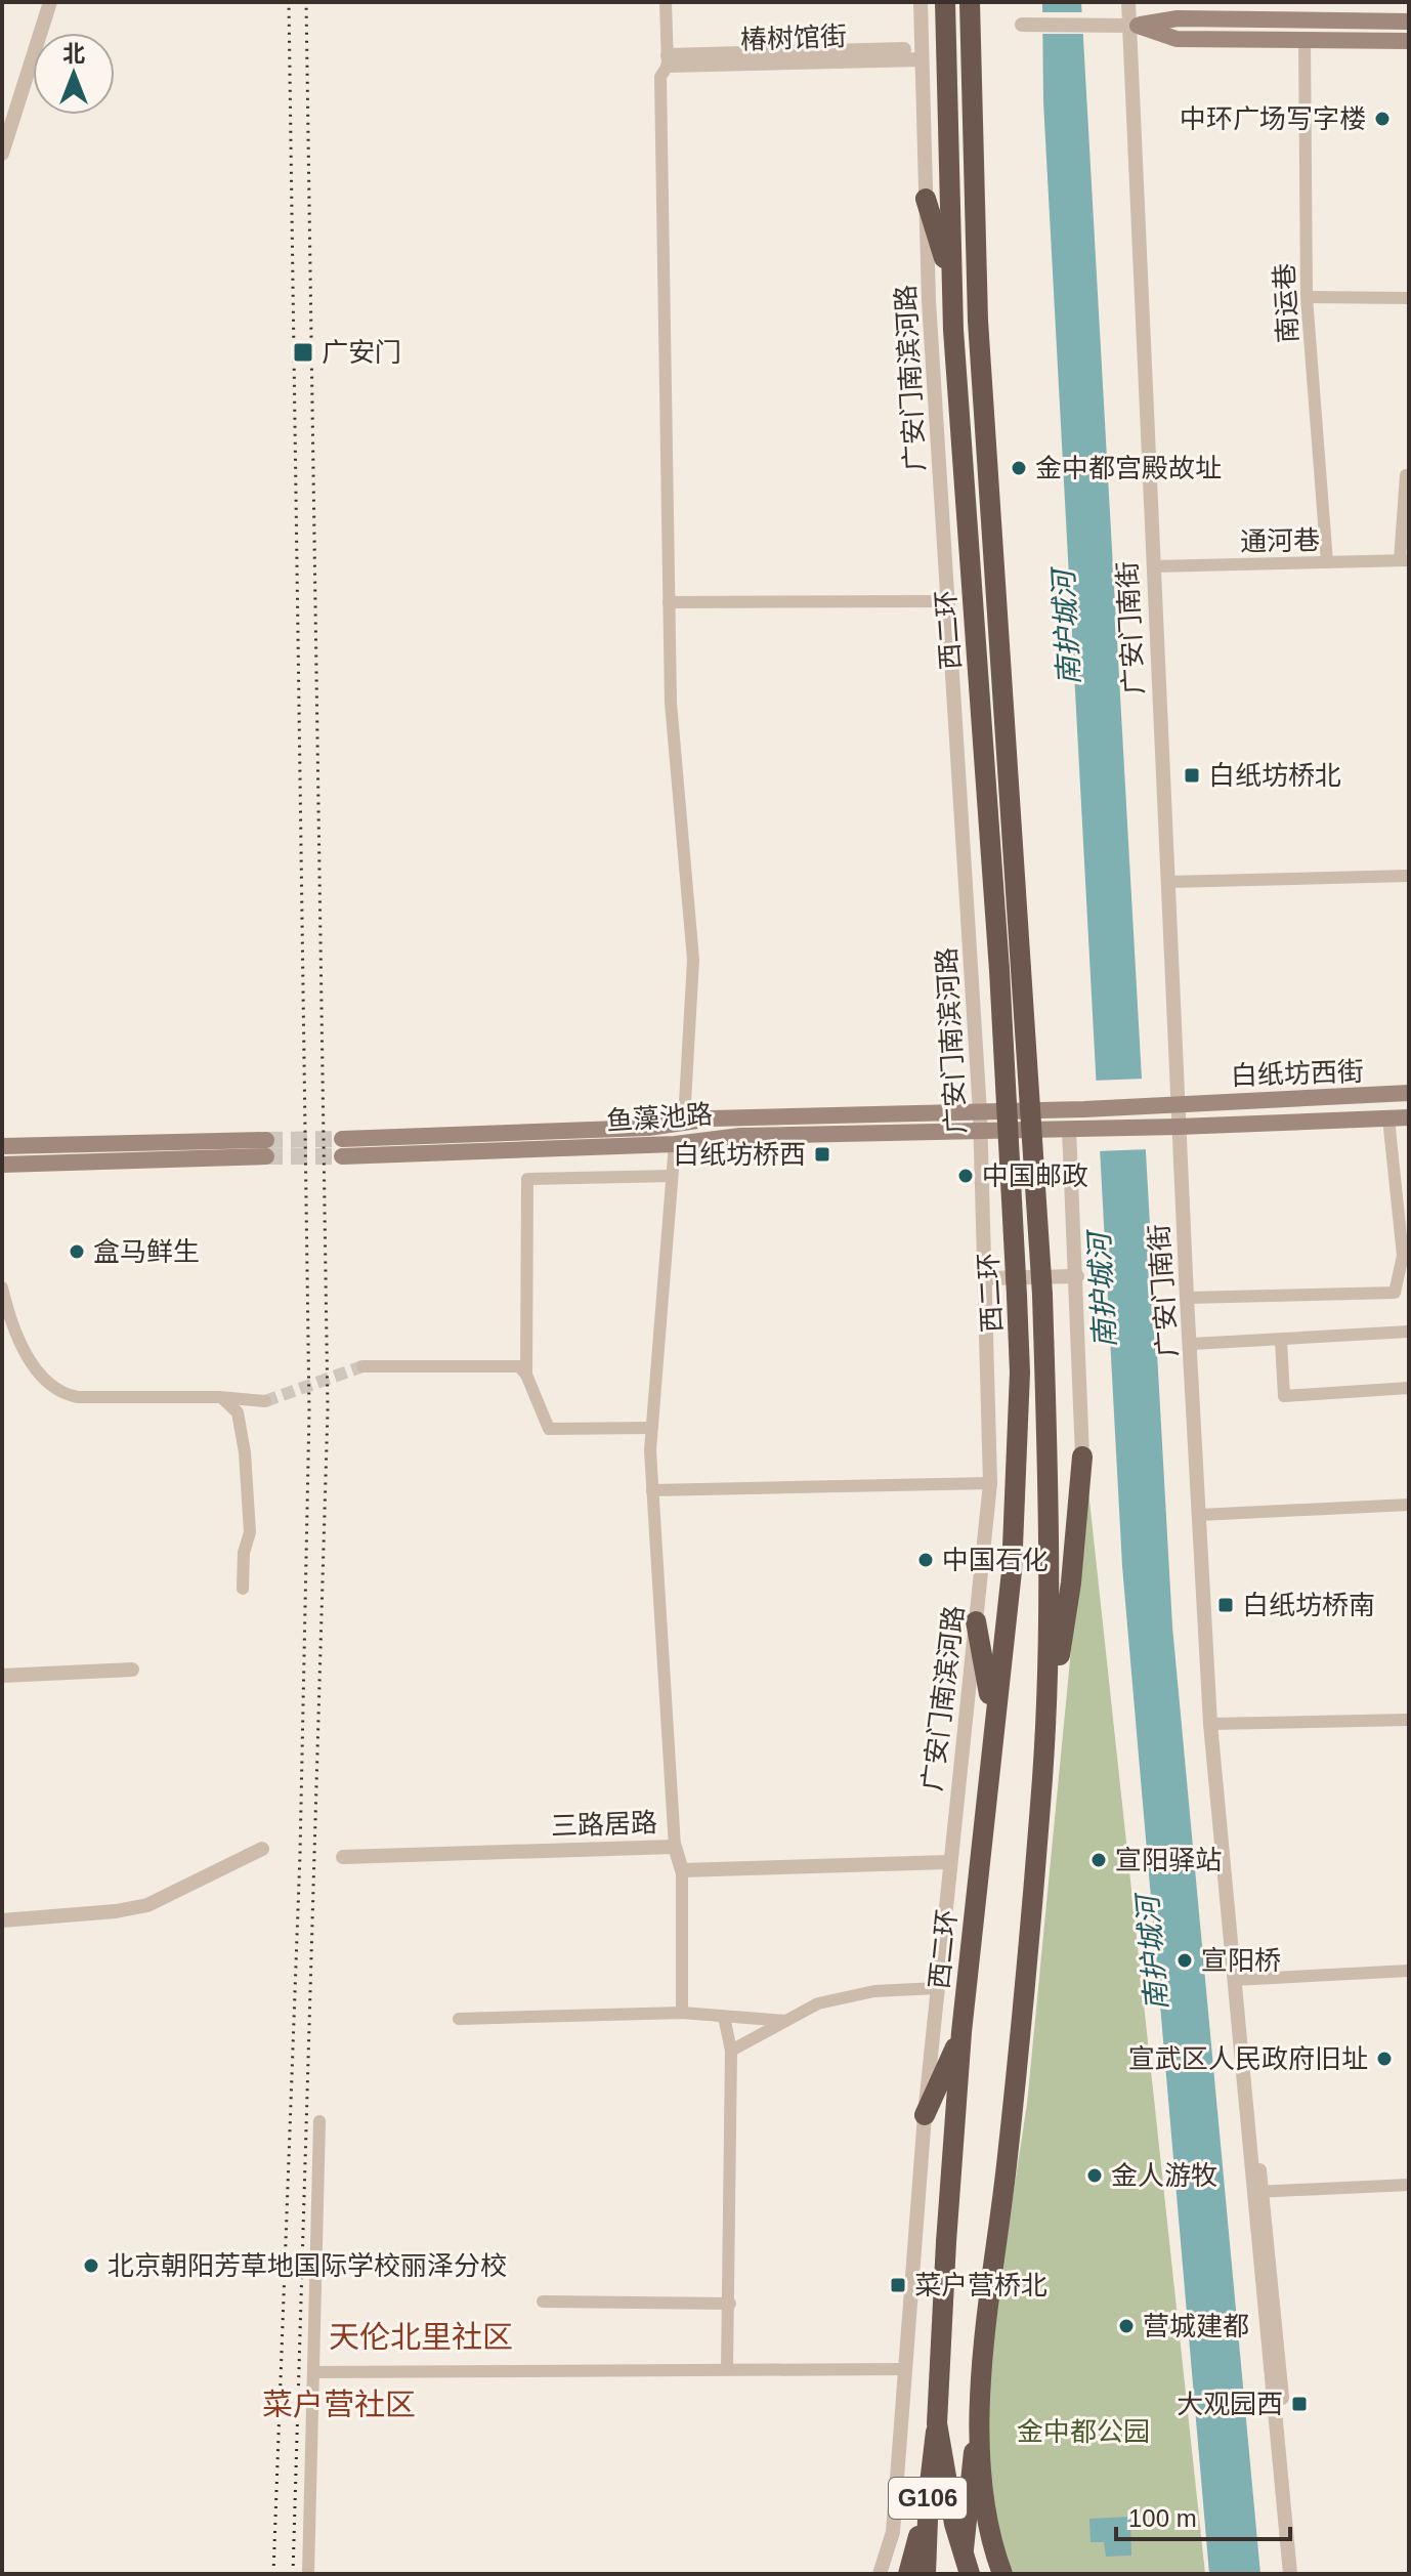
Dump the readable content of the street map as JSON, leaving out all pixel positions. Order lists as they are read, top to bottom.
{
  "streets": {
    "highway": ["西二环", "G106"],
    "main road": ["白纸坊西街", "鱼藻池路"],
    "street": [
      "椿树馆街",
      "南运巷",
      "广安门南滨河路",
      "通河巷",
      "广安门南街",
      "三路居路"
    ]
  },
  "crossings": [
    ["椿树馆街", "广安门南滨河路"],
    ["南运巷", "通河巷"],
    ["广安门南滨河路", "鱼藻池路"],
    ["通河巷", "广安门南街"],
    ["广安门南街", "白纸坊西街"],
    ["西二环", "G106"],
    ["白纸坊西街", "鱼藻池路"]
  ],
  "districts": ["天伦北里社区", "菜户营社区"],
  "water": ["南护城河"],
  "parks": ["金中都公园"],
  "places": {
    "other": [
      "中环广场写字楼",
      "金中都宫殿故址",
      "中国邮政",
      "盒马鲜生",
      "中国石化",
      "宣阳驿站",
      "宣阳桥",
      "宣武区人民政府旧址",
      "金人游牧",
      "北京朝阳芳草地国际学校丽泽分校",
      "营城建都"
    ],
    "transit": [
      "广安门",
      "白纸坊桥北",
      "白纸坊桥西",
      "白纸坊桥南",
      "菜户营桥北",
      "大观园西"
    ]
  },
  "scale_bar": "100 m",
  "north": "top"
}
